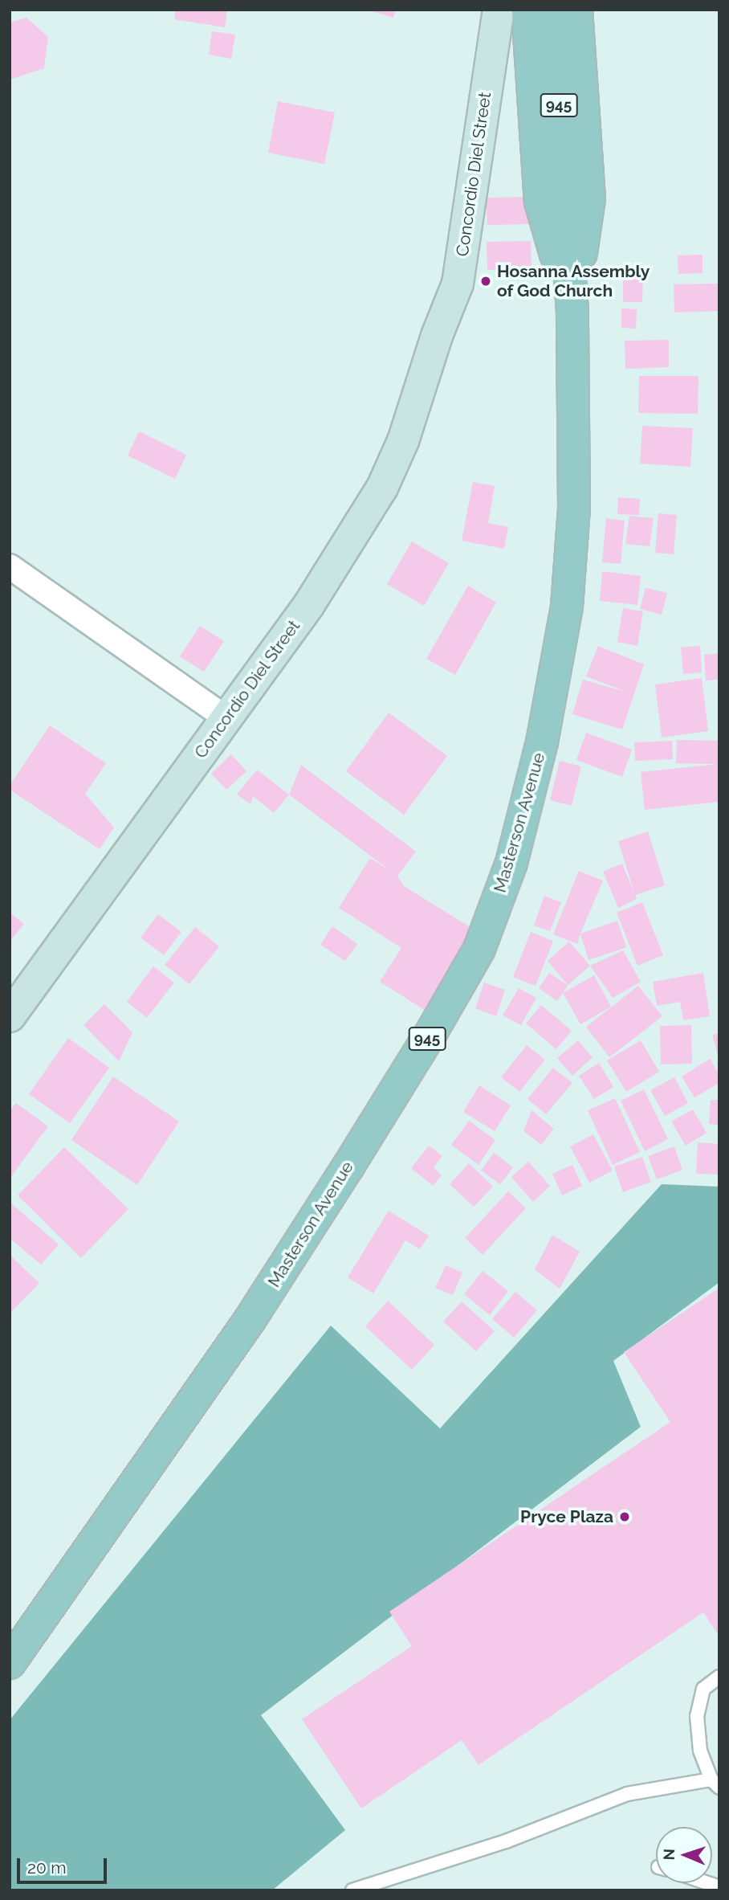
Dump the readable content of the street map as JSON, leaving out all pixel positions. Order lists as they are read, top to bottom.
{
  "streets": {
    "main road": ["945", "Concordio Diel Street", "Masterson Avenue"]
  },
  "places": ["Hosanna Assembly of God Church", "Pryce Plaza"],
  "scale_bar": "20 m",
  "north": "left"
}
